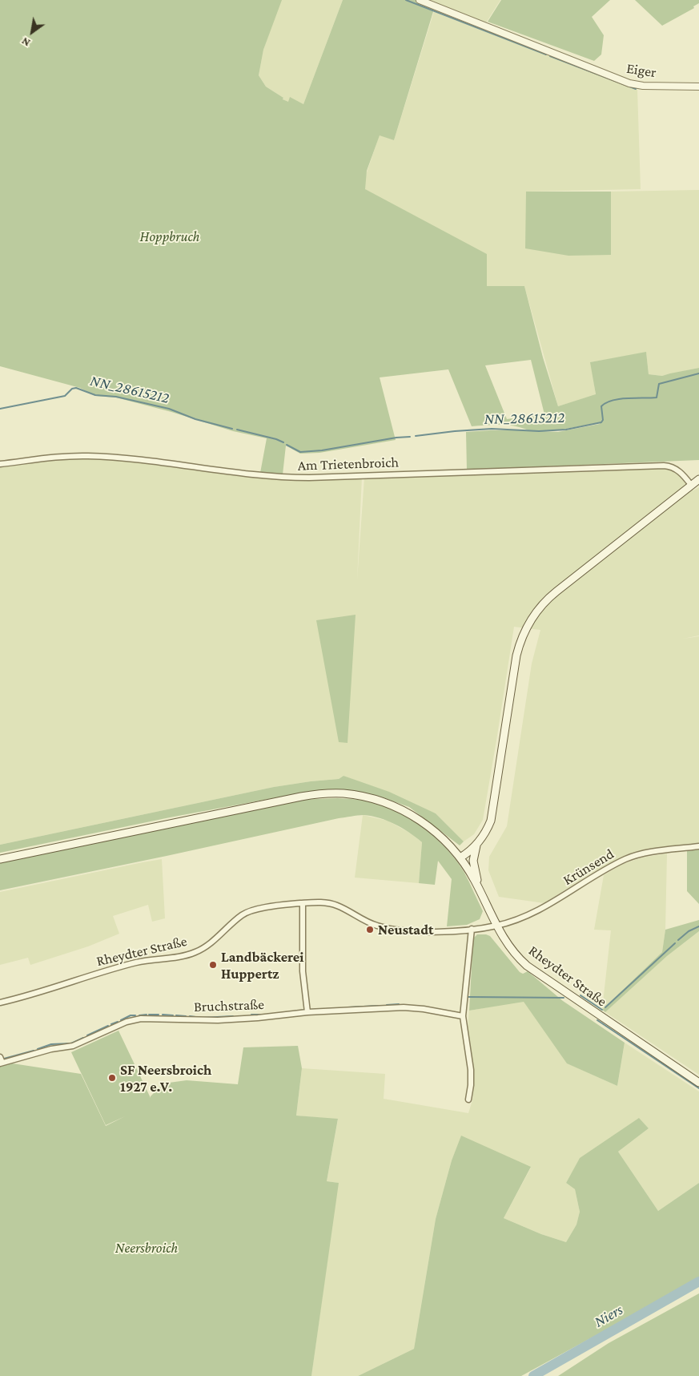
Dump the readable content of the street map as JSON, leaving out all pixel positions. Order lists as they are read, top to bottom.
{
  "streets": {
    "main road": ["Rheydter Straße"],
    "street": [
      "Eiger",
      "Am Trietenbroich",
      "Krünsend",
      "Bruchstraße"
    ]
  },
  "crossings": [
    ["Krünsend", "Rheydter Straße"]
  ],
  "water": ["NN_28615212", "Niers"],
  "parks": ["Hoppbruch", "Neersbroich"],
  "places": ["Neustadt", "Landbäckerei Huppertz", "SF Neersbroich 1927 e.V."],
  "north": "bottom left"
}
